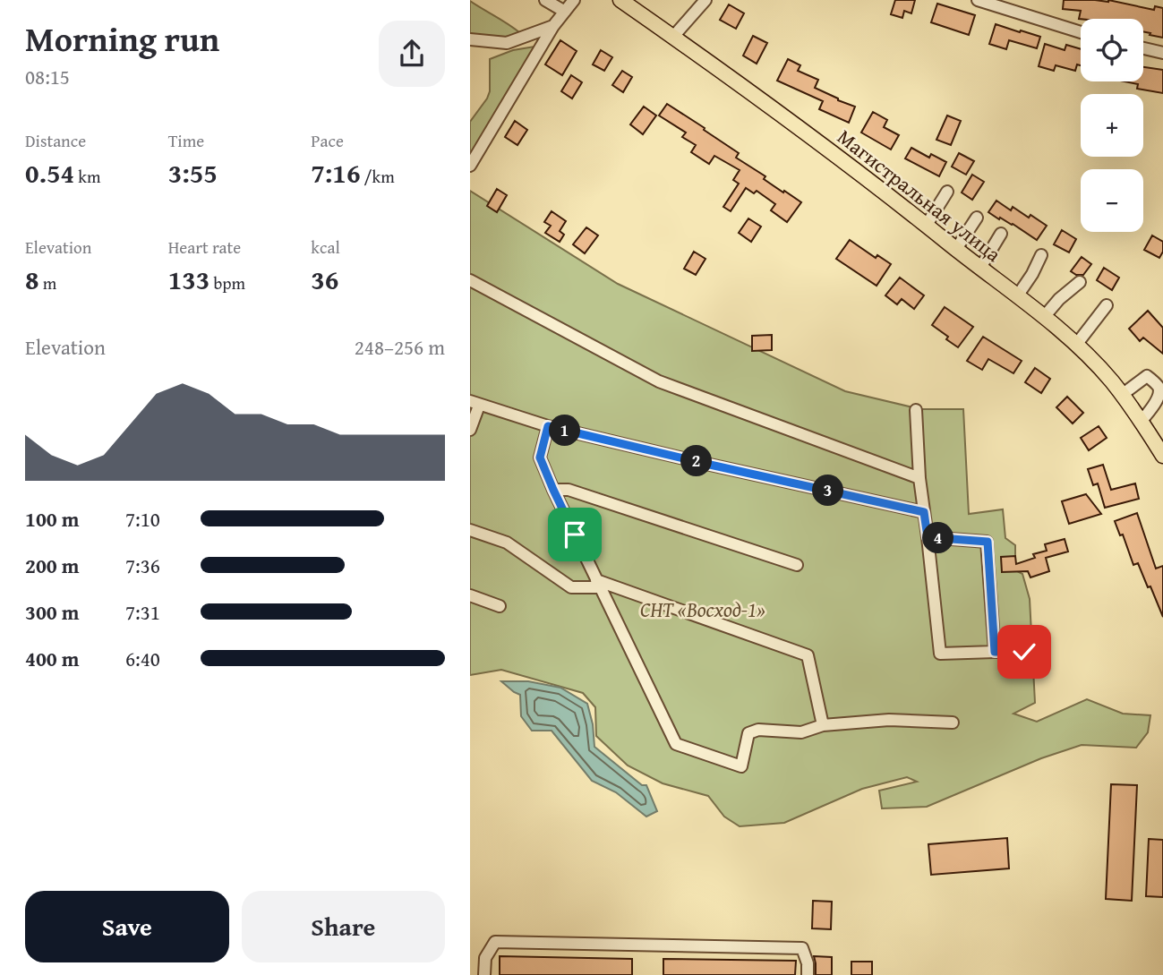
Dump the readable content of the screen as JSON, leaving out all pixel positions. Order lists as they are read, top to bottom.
{
  "streets": {
    "main road": ["Магистральная улица"]
  },
  "parks": ["СНТ «Восход-1»"],
  "page": {
    "heading": ["Morning run", "08:15"],
    "map_buttons": ["+", "−"],
    "stats": [
      ["Distance", "0.54 km"],
      ["Time", "3:55"],
      ["Pace", "7:16 /km"],
      ["Elevation", "8 m"],
      ["Heart rate", "133 bpm"],
      ["kcal", "36"]
    ],
    "chart": ["Elevation", "248–256 m"],
    "pins": [
      "1",
      "2",
      "3",
      "4"
    ],
    "list": [
      {
        "name": "100 m",
        "note": "7:10"
      },
      {
        "name": "200 m",
        "note": "7:36"
      },
      {
        "name": "300 m",
        "note": "7:31"
      },
      {
        "name": "400 m",
        "note": "6:40"
      }
    ],
    "buttons": ["Save", "Share"]
  }
}
